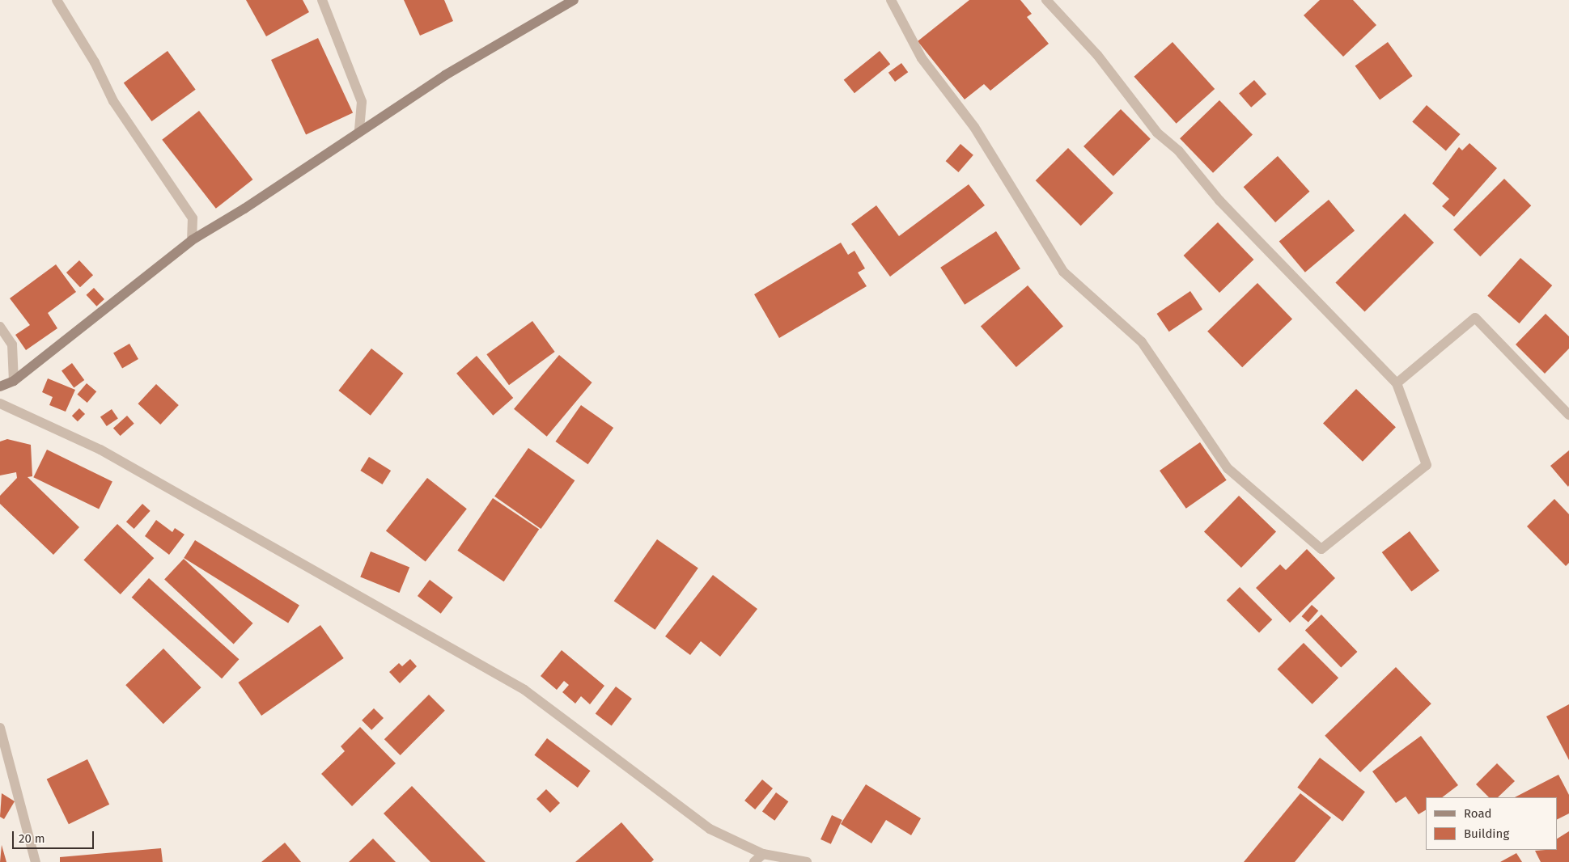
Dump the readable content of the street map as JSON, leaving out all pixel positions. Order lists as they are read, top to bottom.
{
  "legend": ["Road", "Building"],
  "scale_bar": "20 m"
}
